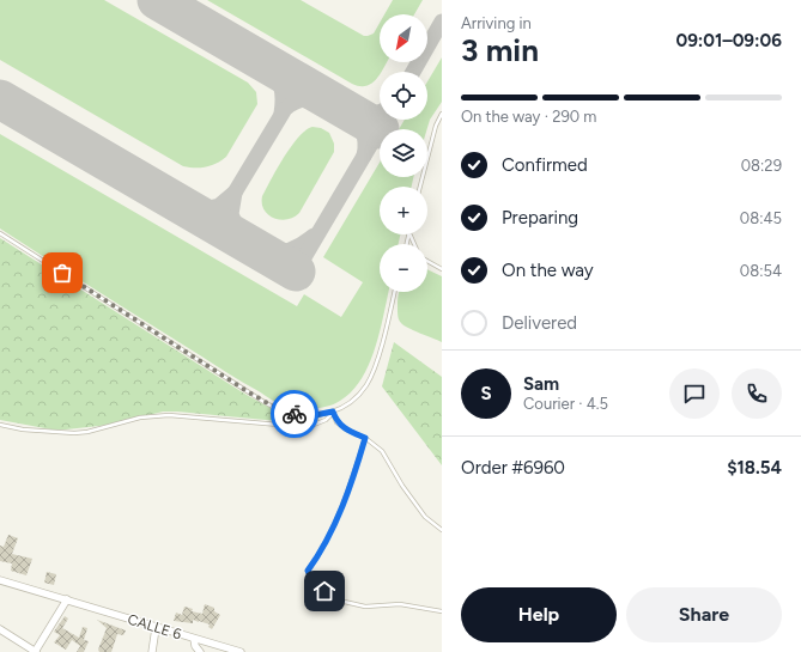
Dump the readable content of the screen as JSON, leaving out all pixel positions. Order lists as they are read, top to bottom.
{
  "streets": {
    "street": ["CALLE 6"]
  },
  "north": "bottom left",
  "page": {
    "heading": ["3 min", "Arriving in", "09:01–09:06"],
    "panel": [
      "Sam",
      "Courier · 4.5",
      "Order #6960",
      "$18.54"
    ],
    "map_buttons": ["+", "−"],
    "bar": "On the way · 290 m",
    "list": [
      ["Confirmed", "08:29"],
      ["Preparing", "08:45"],
      ["On the way", "08:54"],
      "Delivered"
    ],
    "round": "S",
    "buttons": ["Help", "Share"]
  }
}
